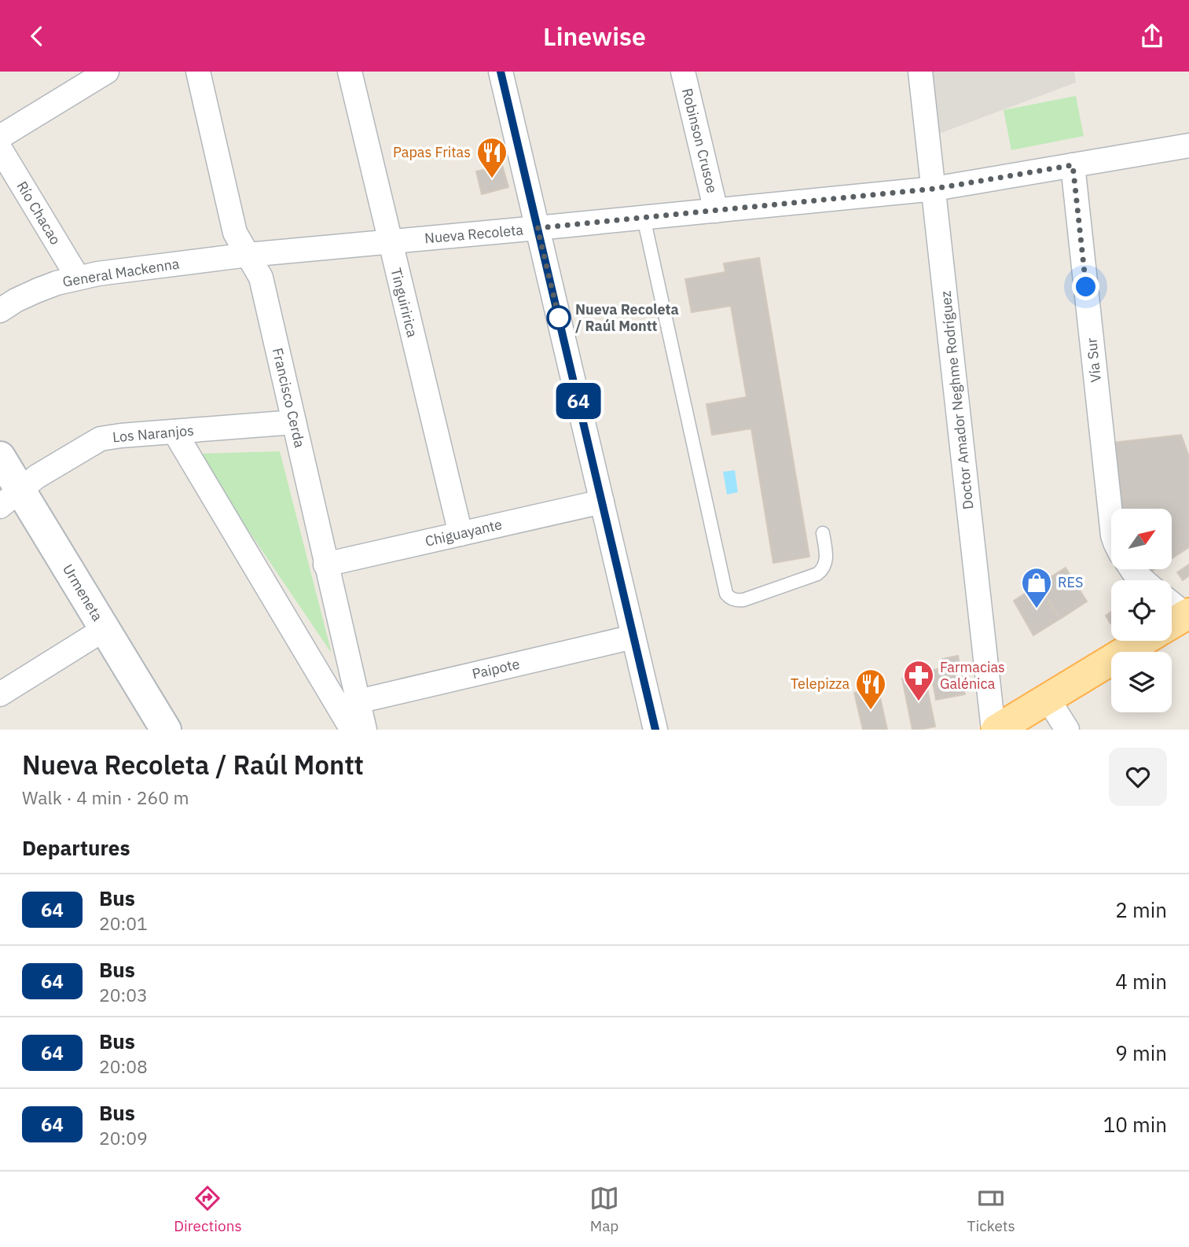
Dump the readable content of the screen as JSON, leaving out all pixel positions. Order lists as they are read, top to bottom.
{
  "streets": {
    "street": [
      "Robinson Crusoe",
      "Río Chacao",
      "Nueva Recoleta",
      "General Mackenna",
      "Tinguiririca",
      "Vía Sur",
      "Francisco Cerda",
      "Doctor Amador Neghme Rodríguez",
      "Los Naranjos",
      "Chiguayante",
      "Urmeneta",
      "Paipote"
    ]
  },
  "crossings": [
    ["Robinson Crusoe", "Nueva Recoleta"],
    ["Río Chacao", "General Mackenna"],
    ["Nueva Recoleta", "General Mackenna"],
    ["Nueva Recoleta", "Tinguiririca"],
    ["Nueva Recoleta", "Vía Sur"],
    ["Nueva Recoleta", "Francisco Cerda"],
    ["Nueva Recoleta", "Doctor Amador Neghme Rodríguez"],
    ["General Mackenna", "Francisco Cerda"],
    ["Tinguiririca", "Chiguayante"],
    ["Francisco Cerda", "Los Naranjos"],
    ["Francisco Cerda", "Chiguayante"],
    ["Francisco Cerda", "Paipote"],
    ["Los Naranjos", "Urmeneta"]
  ],
  "places": {
    "restaurant": ["Papas Fritas", "Telepizza"],
    "other": ["Nueva Recoleta / Raúl Montt"],
    "shop": ["RES"],
    "pharmacy": ["Farmacias Galénica"]
  },
  "lines": ["bus line 64"],
  "north": "top right",
  "page": {
    "header": "Linewise",
    "on_map": "64",
    "heading": [
      ["Nueva Recoleta / Raúl Montt", "Walk · 4 min · 260 m"],
      "Departures"
    ],
    "list": [
      {
        "mark": "64",
        "name": "Bus",
        "note": "20:01",
        "value": "2 min"
      },
      {
        "mark": "64",
        "name": "Bus",
        "note": "20:03",
        "value": "4 min"
      },
      {
        "mark": "64",
        "name": "Bus",
        "note": "20:08",
        "value": "9 min"
      },
      {
        "mark": "64",
        "name": "Bus",
        "note": "20:09",
        "value": "10 min"
      }
    ],
    "tabs": ["Directions", "Map", "Tickets"]
  }
}
